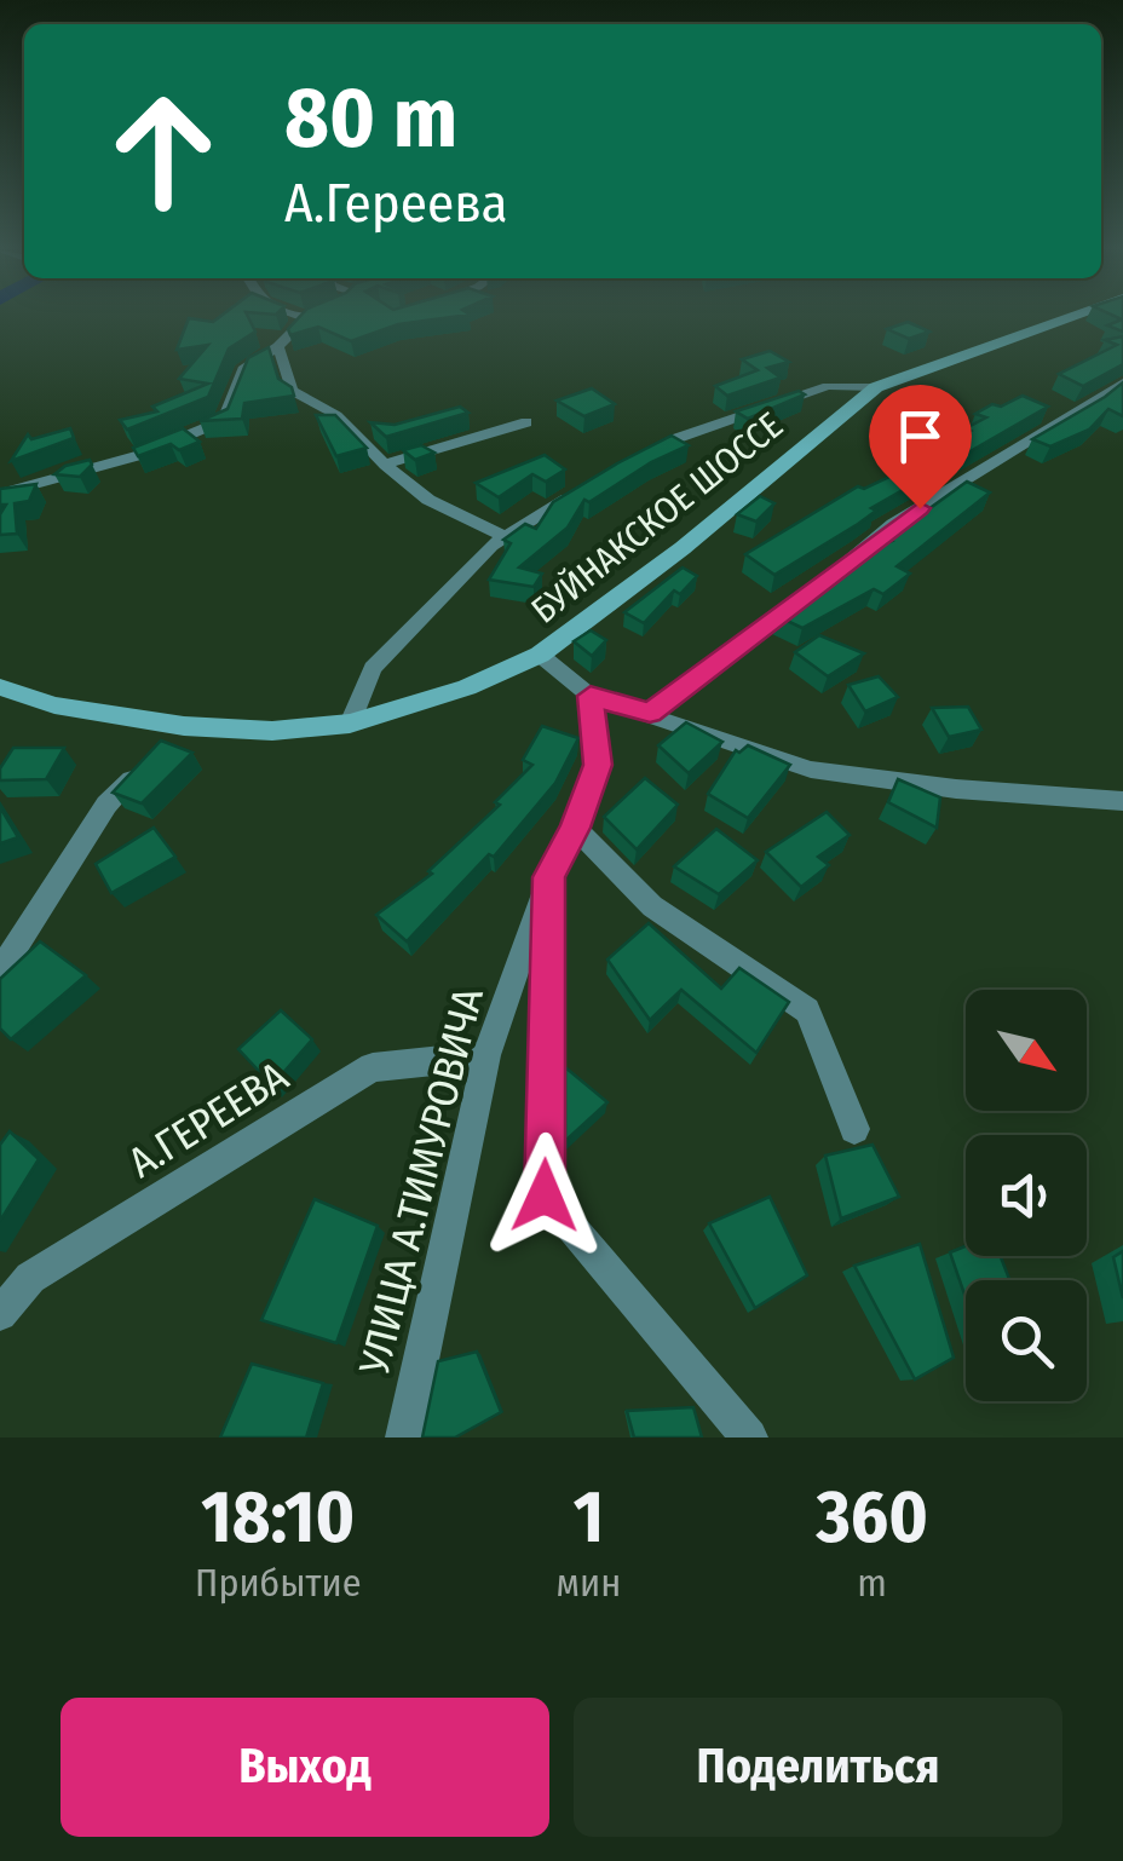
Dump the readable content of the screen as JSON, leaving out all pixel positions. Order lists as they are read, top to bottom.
{
  "streets": {
    "main road": ["БУЙНАКСКОЕ ШОССЕ"],
    "street": ["А.ГЕРЕЕВА", "УЛИЦА А.ТИМУРОВИЧА"]
  },
  "crossings": [
    ["А.ГЕРЕЕВА", "УЛИЦА А.ТИМУРОВИЧА"]
  ],
  "north": "bottom right",
  "page": {
    "turn": ["80 m", "A.Гереева"],
    "eta": [
      "18:10",
      "Прибытие",
      "1",
      "мин",
      "360",
      "m"
    ],
    "buttons": ["Выход", "Поделиться"]
  }
}
